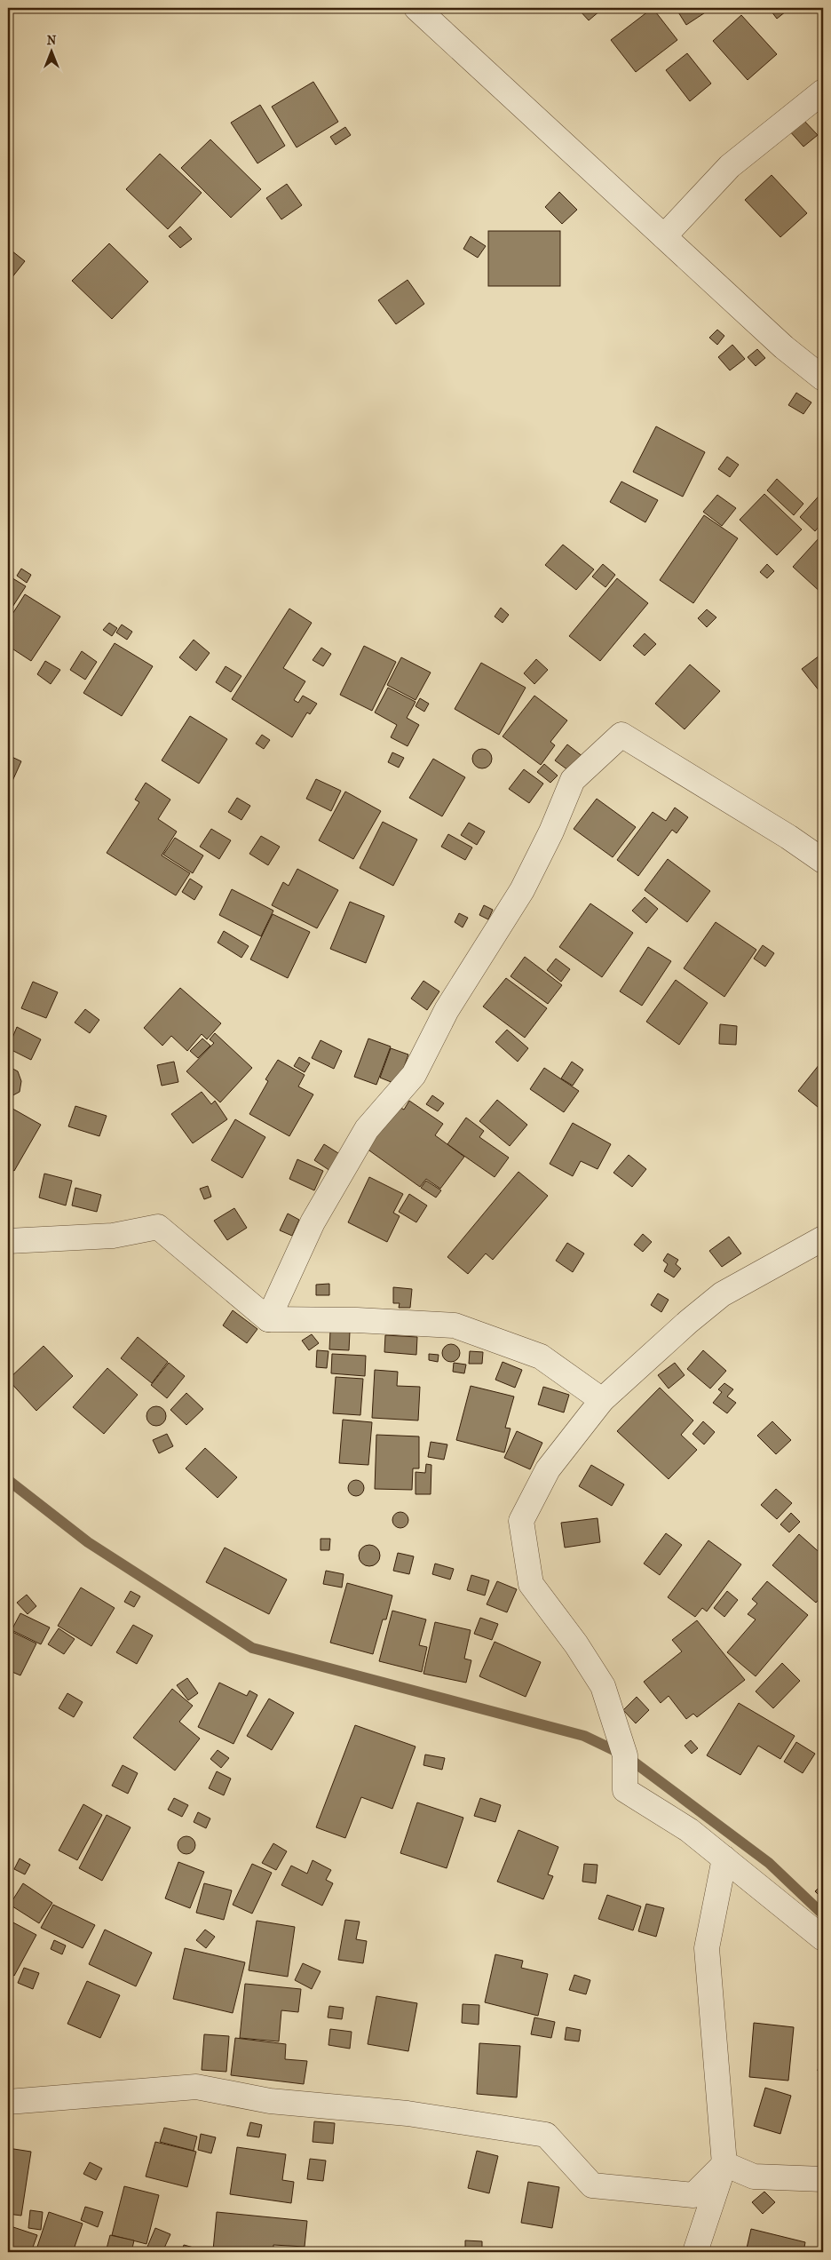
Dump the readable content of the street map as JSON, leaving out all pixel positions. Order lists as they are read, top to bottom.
{
  "north": "top"
}
